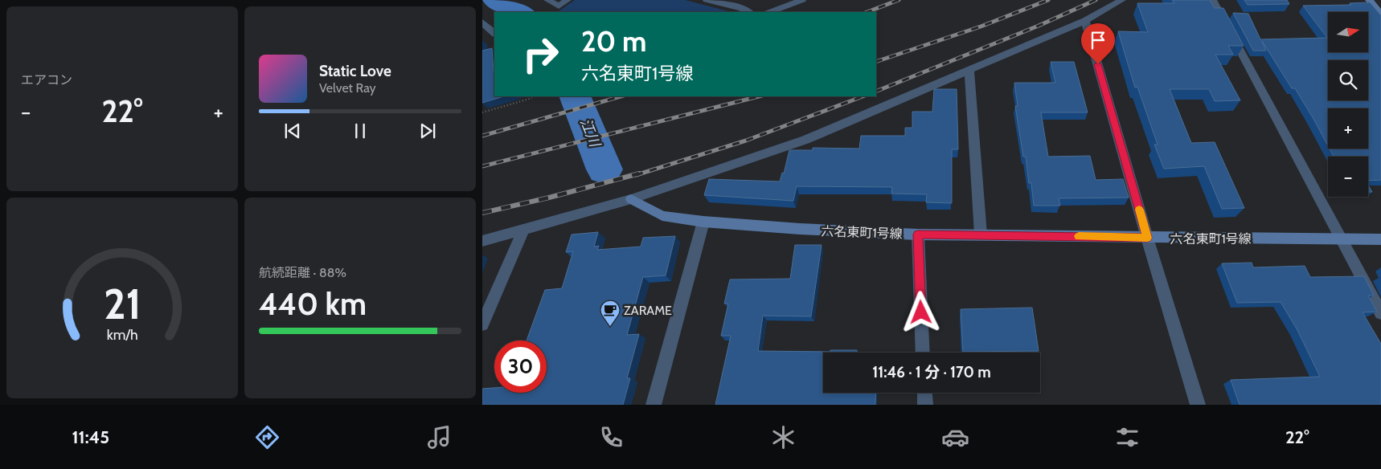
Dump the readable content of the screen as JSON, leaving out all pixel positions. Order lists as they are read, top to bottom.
{
  "streets": {
    "street": ["六名東町1号線"]
  },
  "water": ["江川"],
  "places": {
    "cafe": ["ZARAME"]
  },
  "north": "right",
  "page": {
    "tile": [
      "エアコン",
      ["航続距離 · 88%", "440 km"]
    ],
    "map_buttons": ["+", "−"],
    "turn": ["20 m", "六名東町1号線"],
    "song": ["Static Love", "Velvet Ray"],
    "heat": ["−", "22°", "+"],
    "limit": "30",
    "trip": "11:46 · 1 分 · 170 m",
    "tabs": ["11:45", "22°"],
    "gauge": ["21", "km/h"]
  }
}
